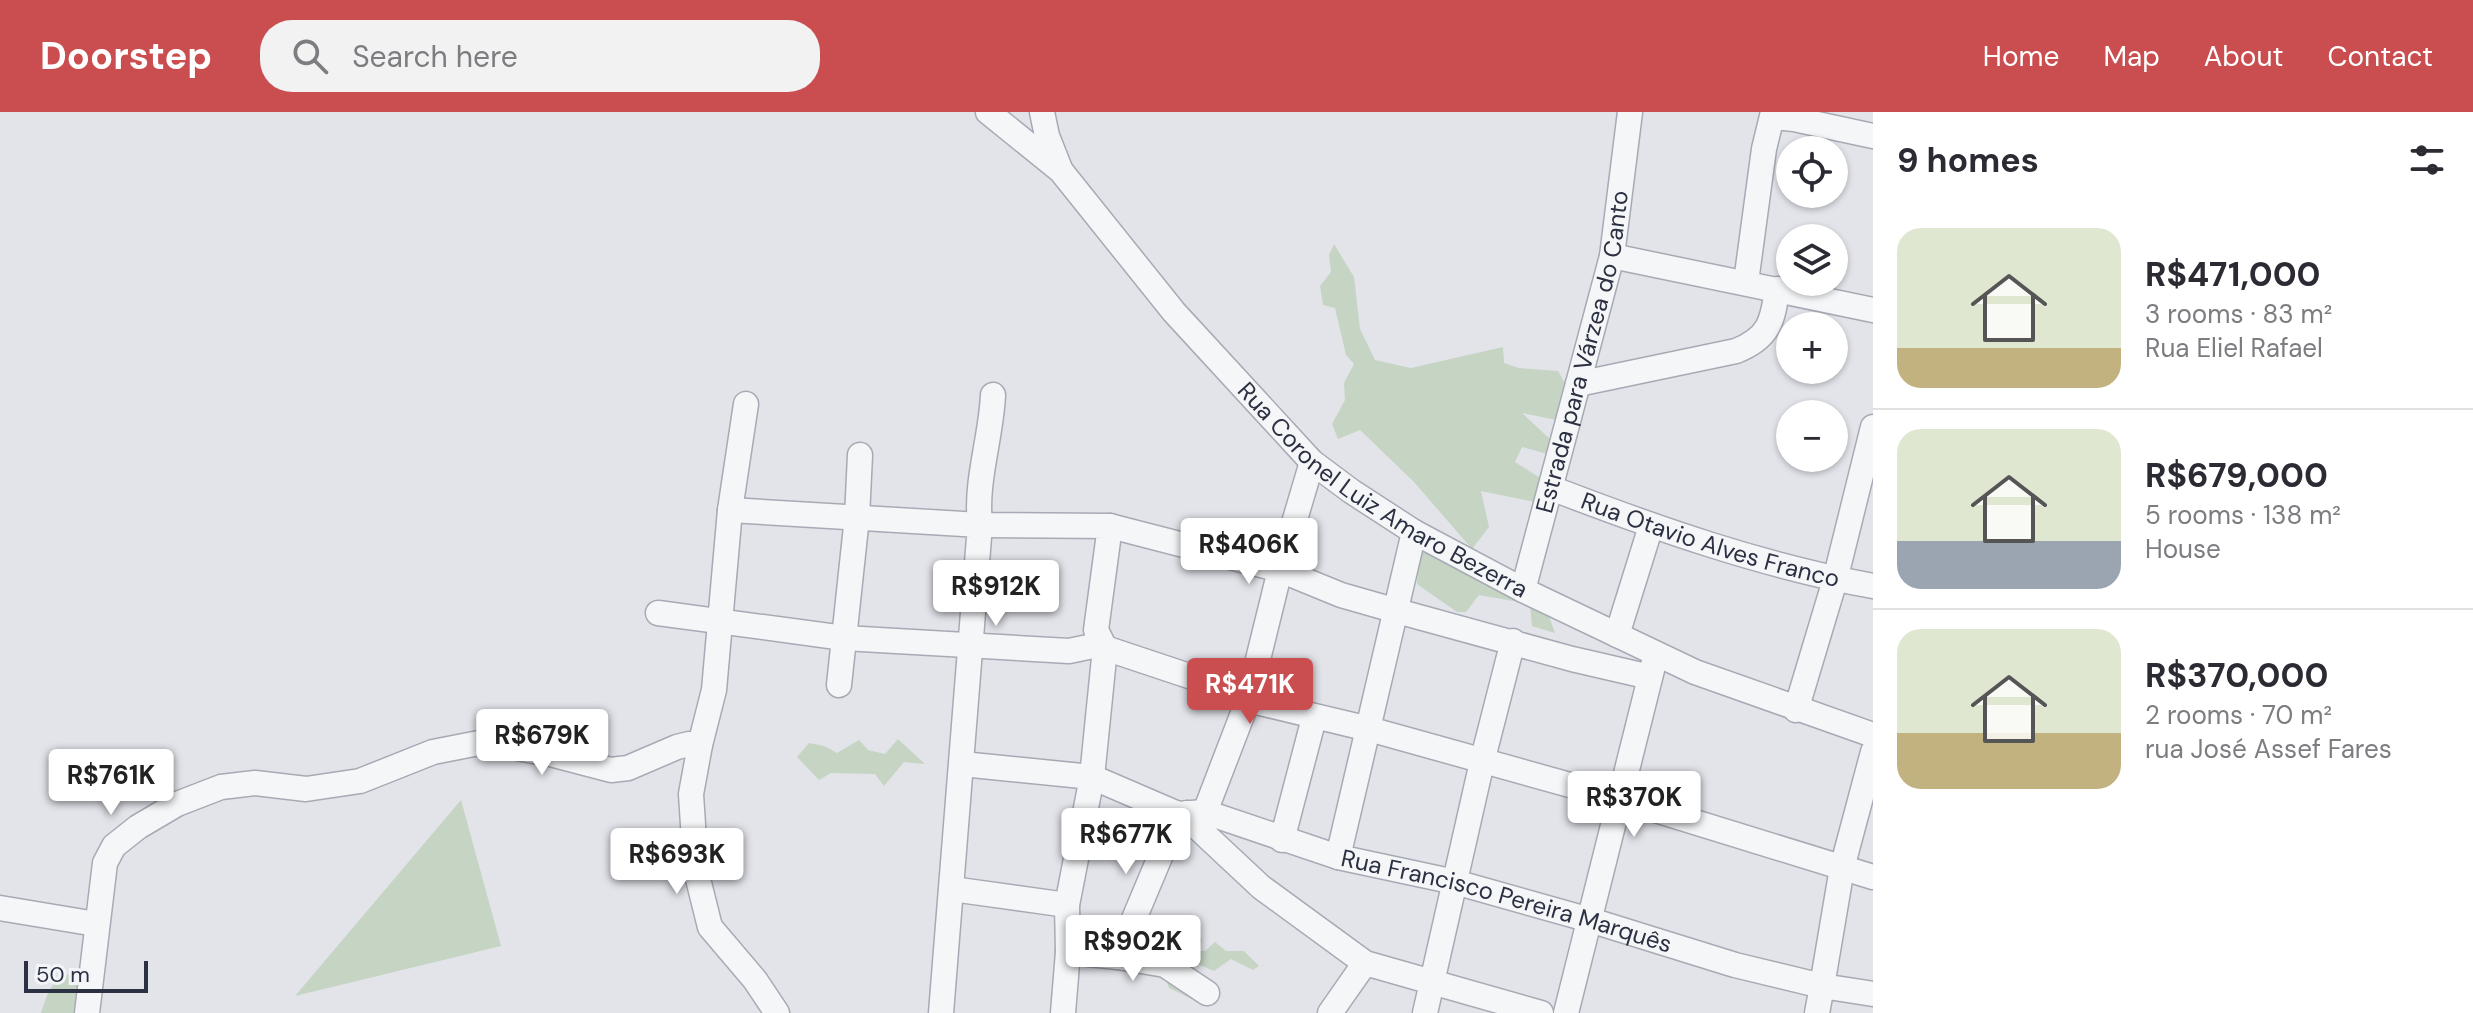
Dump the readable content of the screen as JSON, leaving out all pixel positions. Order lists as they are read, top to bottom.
{
  "streets": {
    "street": [
      "Estrada para Várzea do Canto",
      "Rua Coronel Luiz Amaro Bezerra",
      "Rua Otavio Alves Franco",
      "Rua Francisco Pereira Marquês"
    ]
  },
  "crossings": [
    ["Estrada para Várzea do Canto", "Rua Coronel Luiz Amaro Bezerra"],
    ["Estrada para Várzea do Canto", "Rua Otavio Alves Franco"]
  ],
  "scale_bar": "50 m",
  "page": {
    "header": "Doorstep",
    "search": "Search here",
    "nav": [
      "Home",
      "Map",
      "About",
      "Contact"
    ],
    "heading": "9 homes",
    "map_buttons": ["+", "−"],
    "list": [
      {
        "name": "R$471,000",
        "note": "3 rooms · 83 m² · Rua Eliel Rafael"
      },
      {
        "name": "R$679,000",
        "note": "5 rooms · 138 m² · House"
      },
      {
        "name": "R$370,000",
        "note": "2 rooms · 70 m² · rua José Assef Fares"
      }
    ],
    "price": [
      "R$406K",
      "R$912K",
      "R$471K",
      "R$679K",
      "R$761K",
      "R$370K",
      "R$677K",
      "R$693K",
      "R$902K"
    ],
    "scale": "50 m"
  }
}
